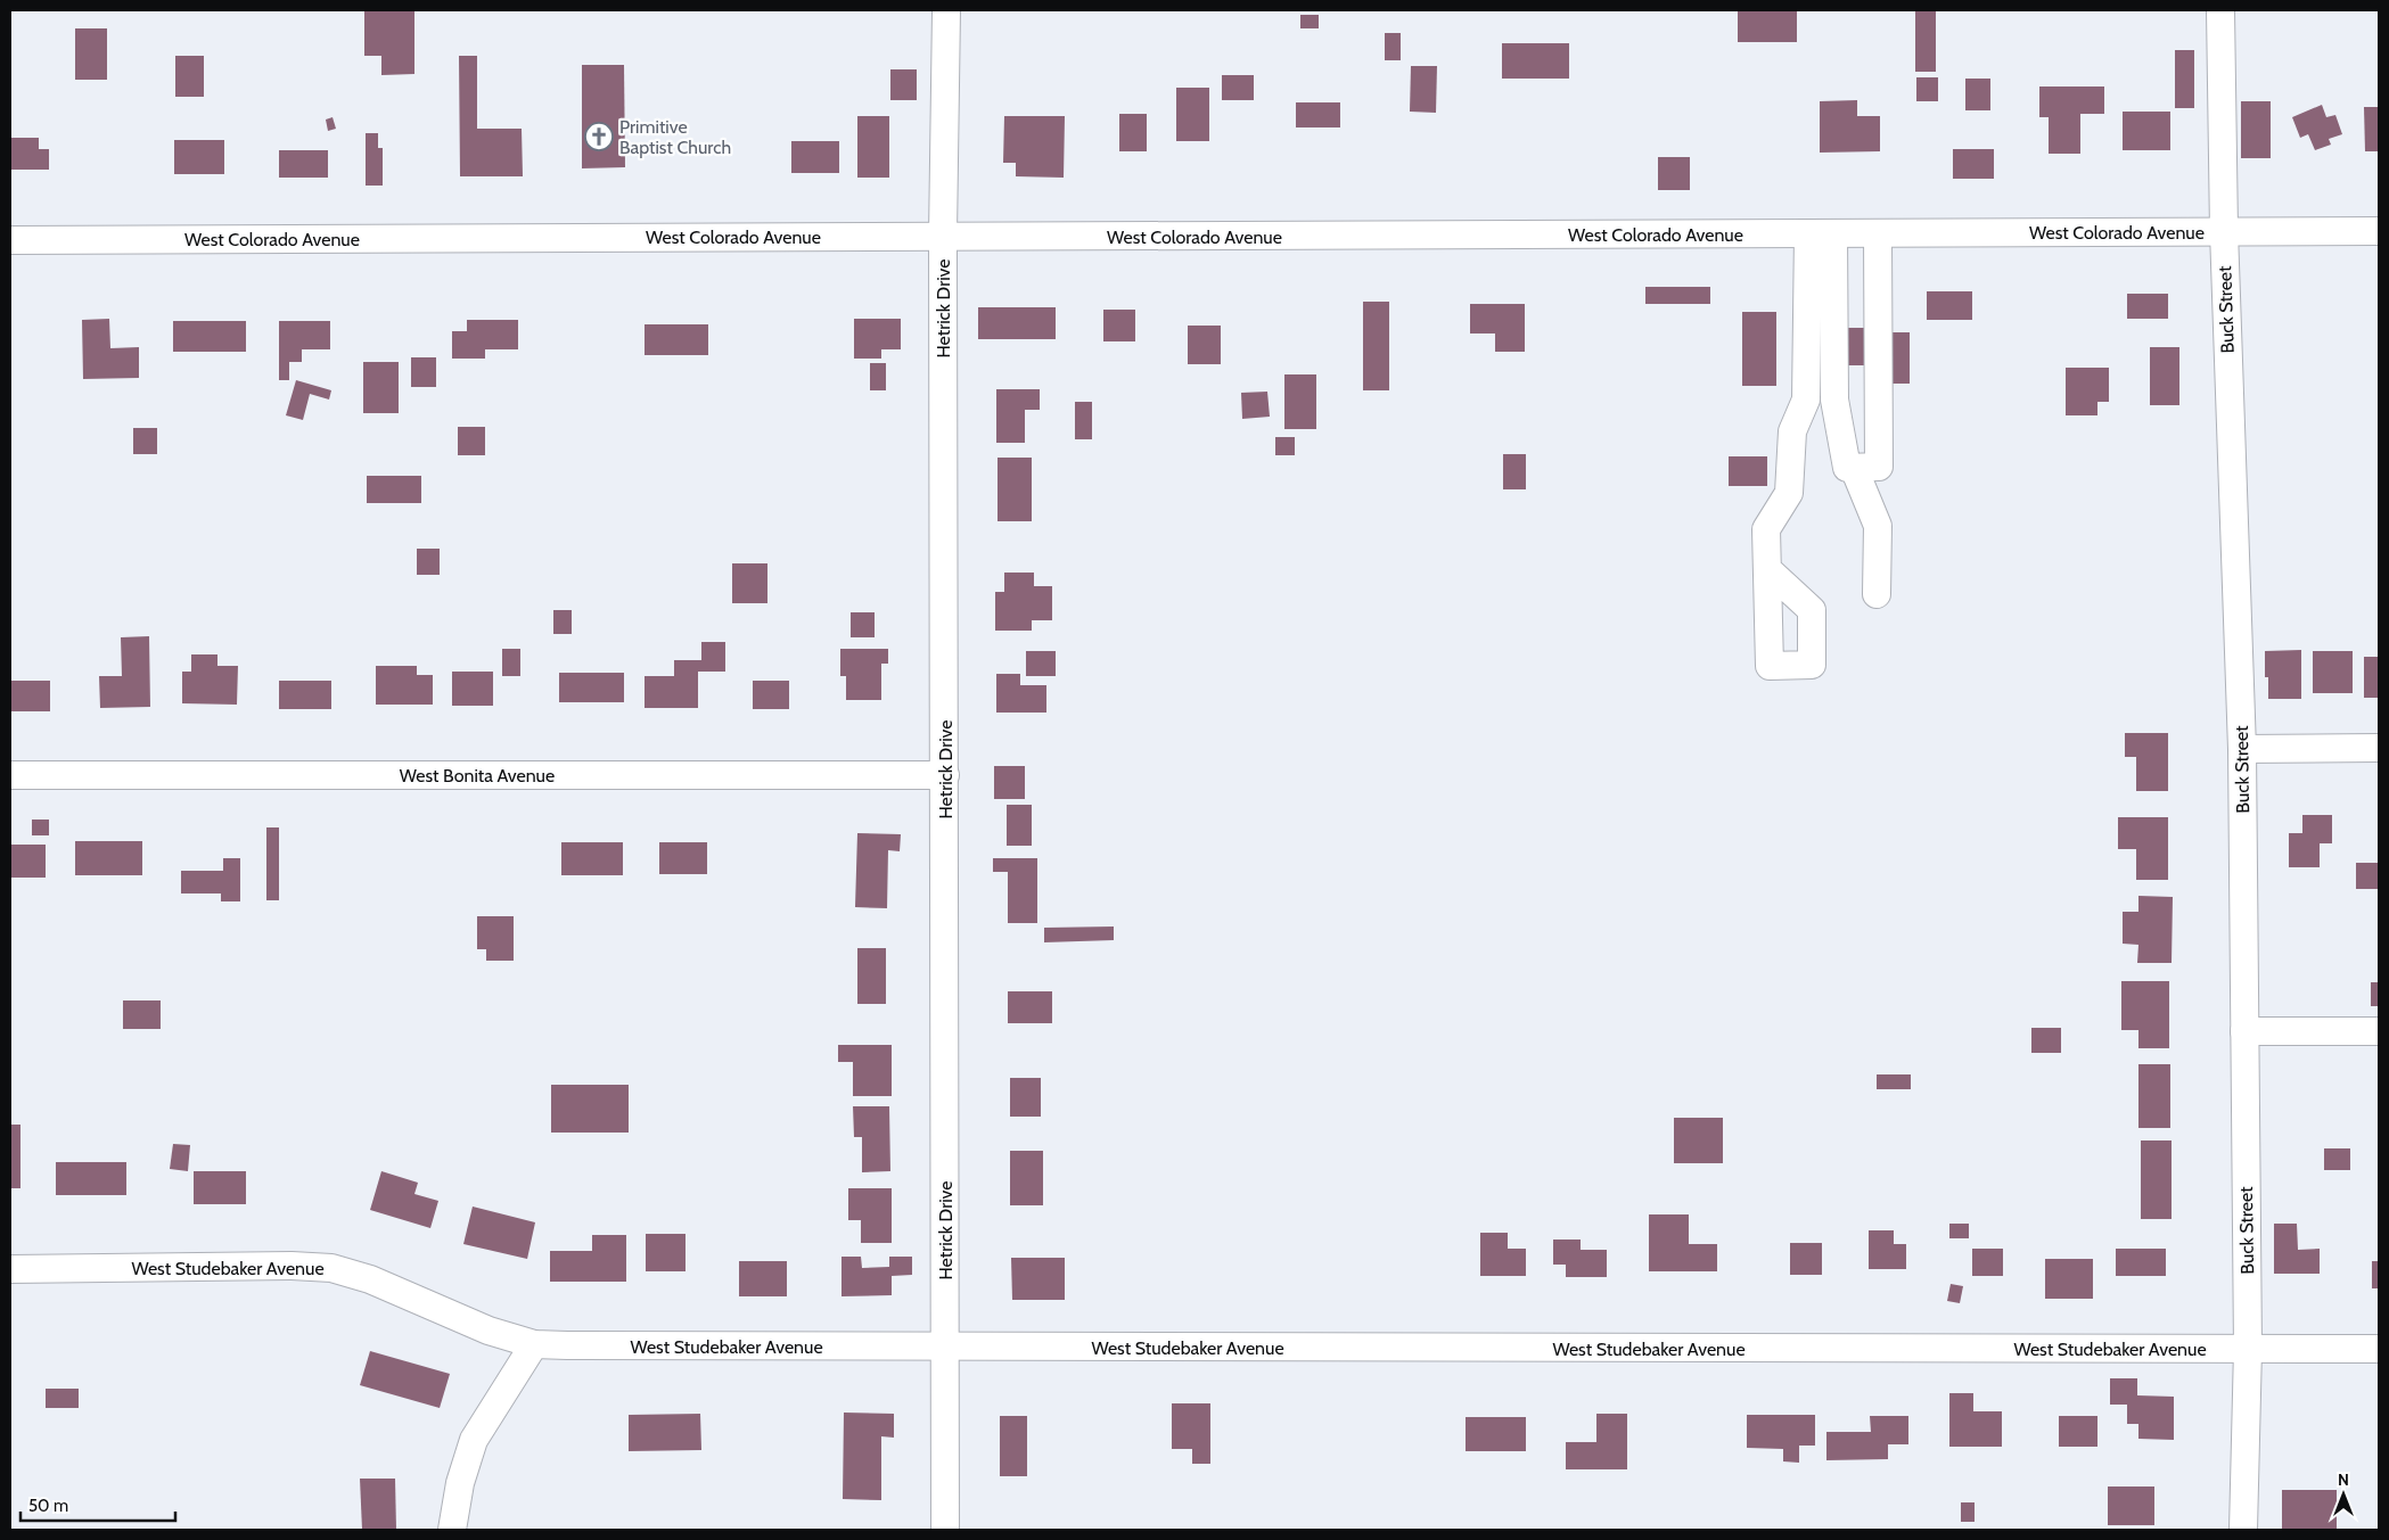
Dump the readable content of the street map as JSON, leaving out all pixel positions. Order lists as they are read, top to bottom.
{
  "streets": {
    "street": [
      "West Colorado Avenue",
      "Hetrick Drive",
      "Buck Street",
      "West Bonita Avenue",
      "West Studebaker Avenue"
    ]
  },
  "crossings": [
    ["West Colorado Avenue", "Hetrick Drive"],
    ["West Colorado Avenue", "Buck Street"],
    ["Hetrick Drive", "West Bonita Avenue"],
    ["Hetrick Drive", "West Studebaker Avenue"],
    ["Buck Street", "West Studebaker Avenue"]
  ],
  "places": {
    "church": ["Primitive Baptist Church"]
  },
  "scale_bar": "50 m",
  "north": "top"
}
